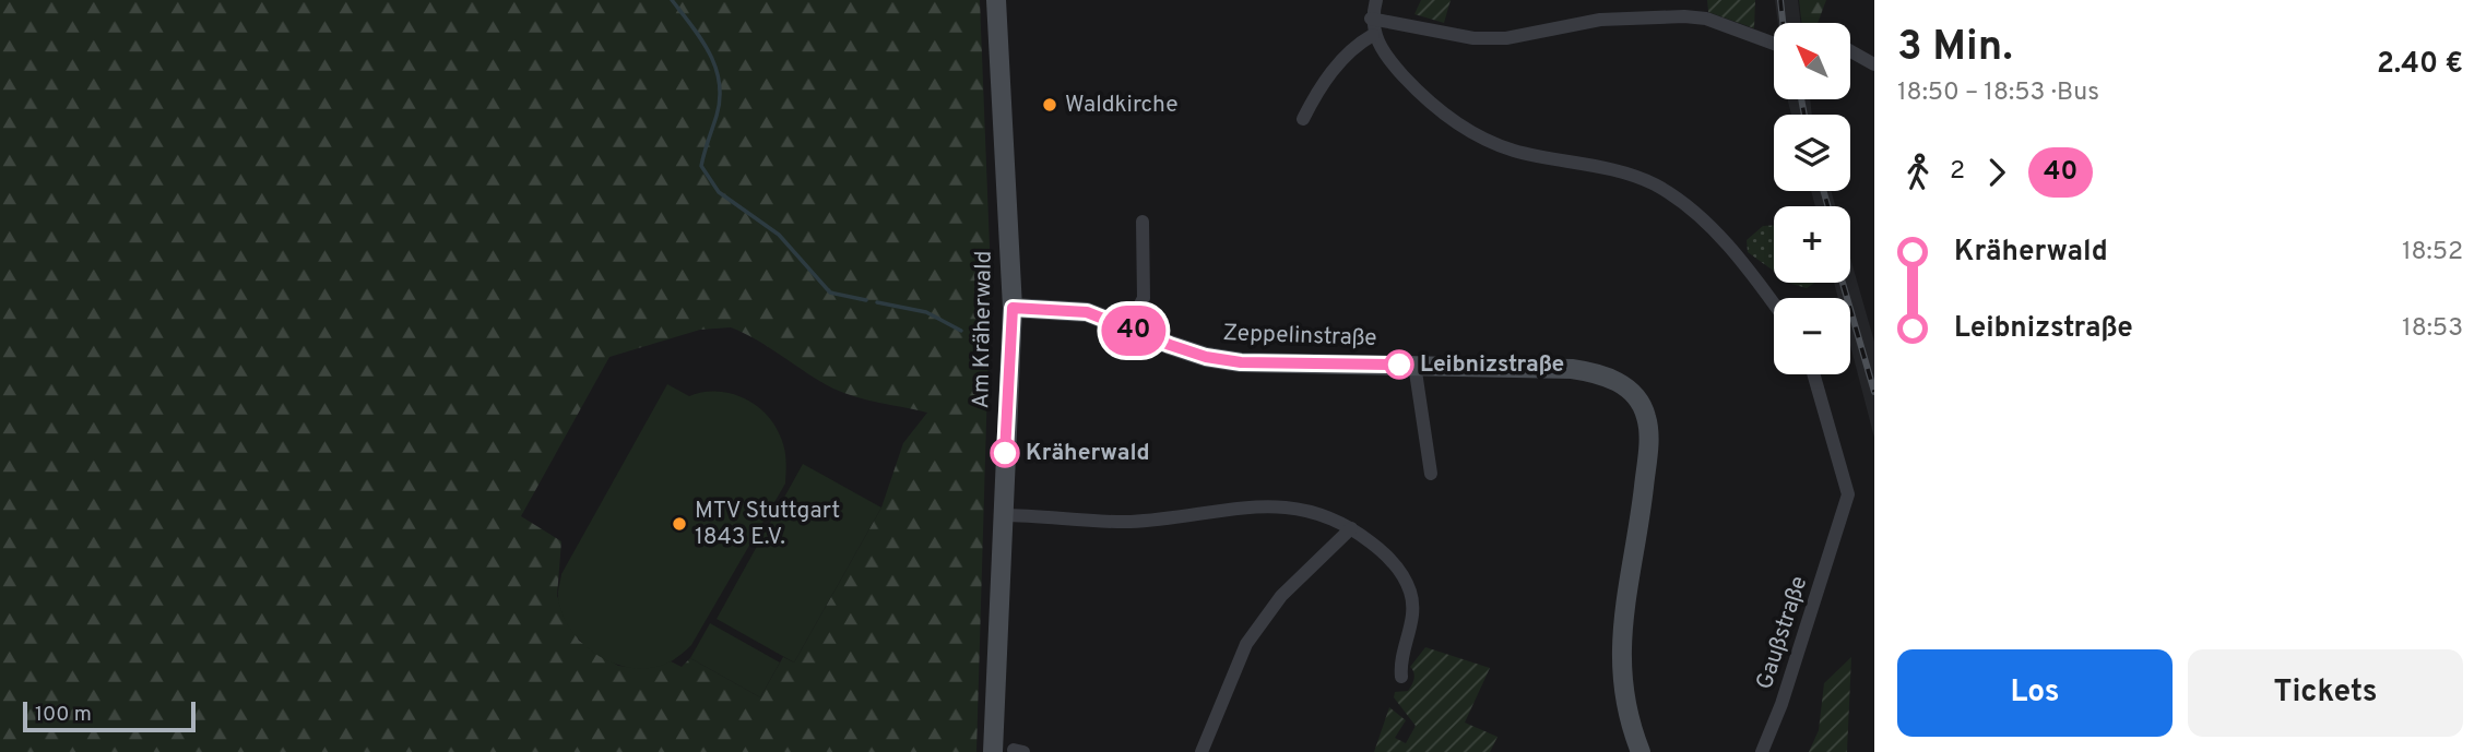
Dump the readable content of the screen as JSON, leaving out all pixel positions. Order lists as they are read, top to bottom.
{
  "streets": {
    "street": ["Am Kräherwald", "Zeppelinstraße", "Gaußstraße"]
  },
  "crossings": [
    ["Am Kräherwald", "Zeppelinstraße"]
  ],
  "places": [
    "Waldkirche",
    "Leibnizstraße",
    "Kräherwald",
    "MTV Stuttgart 1843 E.V."
  ],
  "lines": ["bus line 40"],
  "scale_bar": "100 m",
  "north": "top left",
  "page": {
    "on_map": "40",
    "heading": ["3 Min.", "18:50 – 18:53 · Bus", "2.40 €"],
    "map_buttons": ["+", "−"],
    "legs": ["2", "40"],
    "list": [
      {
        "name": "Kräherwald",
        "value": "18:52"
      },
      {
        "name": "Leibnizstraße",
        "value": "18:53"
      }
    ],
    "buttons": ["Los", "Tickets"],
    "scale": "100 m"
  }
}
